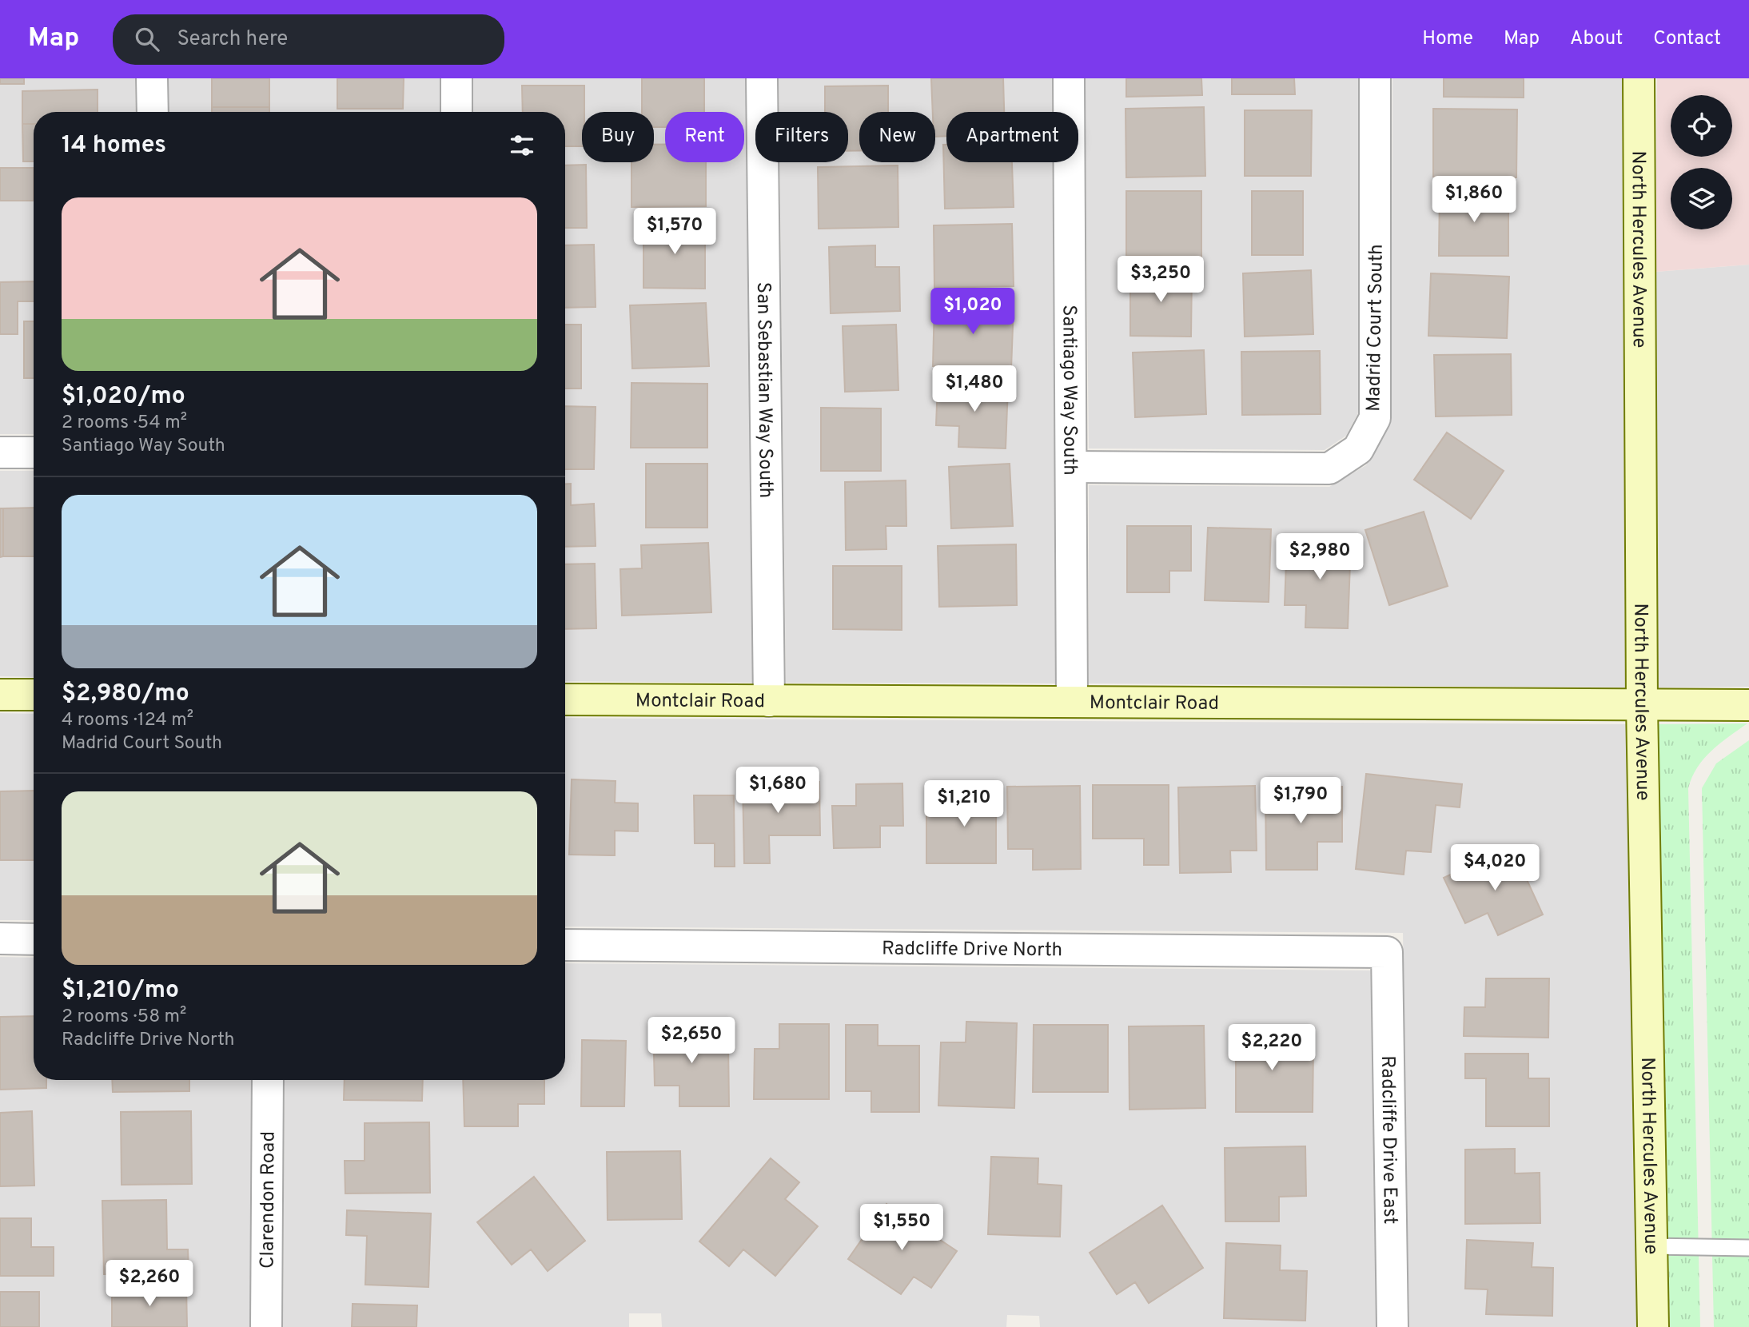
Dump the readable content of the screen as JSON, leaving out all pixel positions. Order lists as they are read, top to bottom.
{
  "streets": {
    "street": [
      "North Hercules Avenue",
      "Madrid Court South",
      "San Sebastian Way South",
      "Santiago Way South",
      "Montclair Road",
      "Radcliffe Drive North",
      "Radcliffe Drive East",
      "Clarendon Road"
    ]
  },
  "crossings": [
    ["North Hercules Avenue", "Montclair Road"],
    ["Madrid Court South", "Santiago Way South"],
    ["San Sebastian Way South", "Montclair Road"],
    ["Santiago Way South", "Montclair Road"],
    ["Radcliffe Drive North", "Radcliffe Drive East"]
  ],
  "page": {
    "header": "Map",
    "search": "Search here",
    "nav": [
      "Home",
      "Map",
      "About",
      "Contact"
    ],
    "chip": [
      "Buy",
      "Rent",
      "Filters",
      "New",
      "Apartment"
    ],
    "heading": "14 homes",
    "price": [
      "$1,860",
      "$1,570",
      "$3,250",
      "$1,020",
      "$1,480",
      "$2,980",
      "$1,680",
      "$1,790",
      "$1,210",
      "$4,020",
      "$2,650",
      "$2,220",
      "$1,550",
      "$2,260"
    ],
    "list": [
      {
        "name": "$1,020/mo",
        "note": "2 rooms · 54 m² · Santiago Way South"
      },
      {
        "name": "$2,980/mo",
        "note": "4 rooms · 124 m² · Madrid Court South"
      },
      {
        "name": "$1,210/mo",
        "note": "2 rooms · 58 m² · Radcliffe Drive North"
      }
    ]
  }
}
